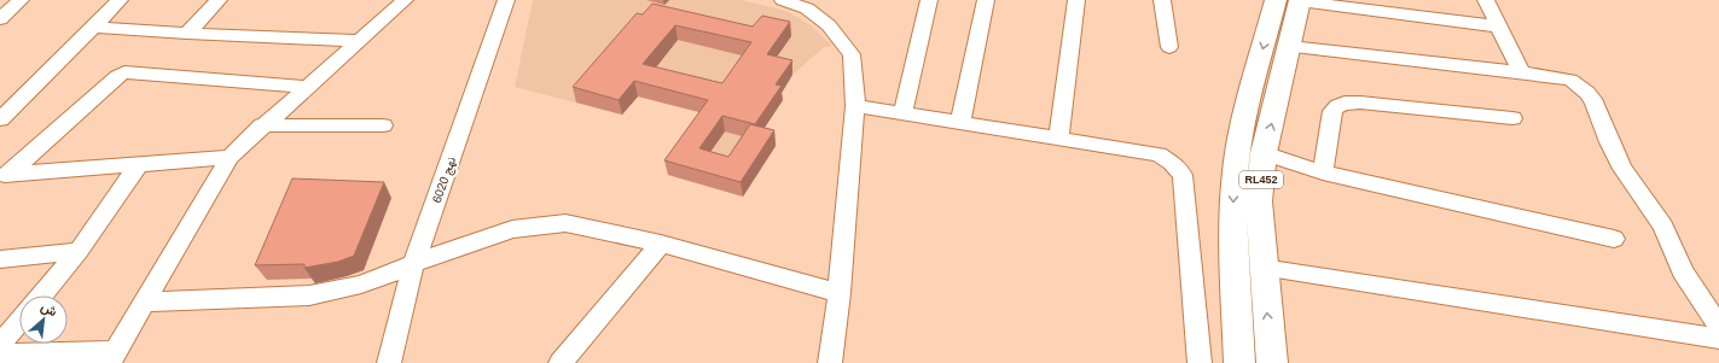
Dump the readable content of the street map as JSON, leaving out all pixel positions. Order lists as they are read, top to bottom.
{
  "streets": {
    "highway": ["RL452"],
    "street": ["نهج 6020"]
  },
  "north": "top right"
}
